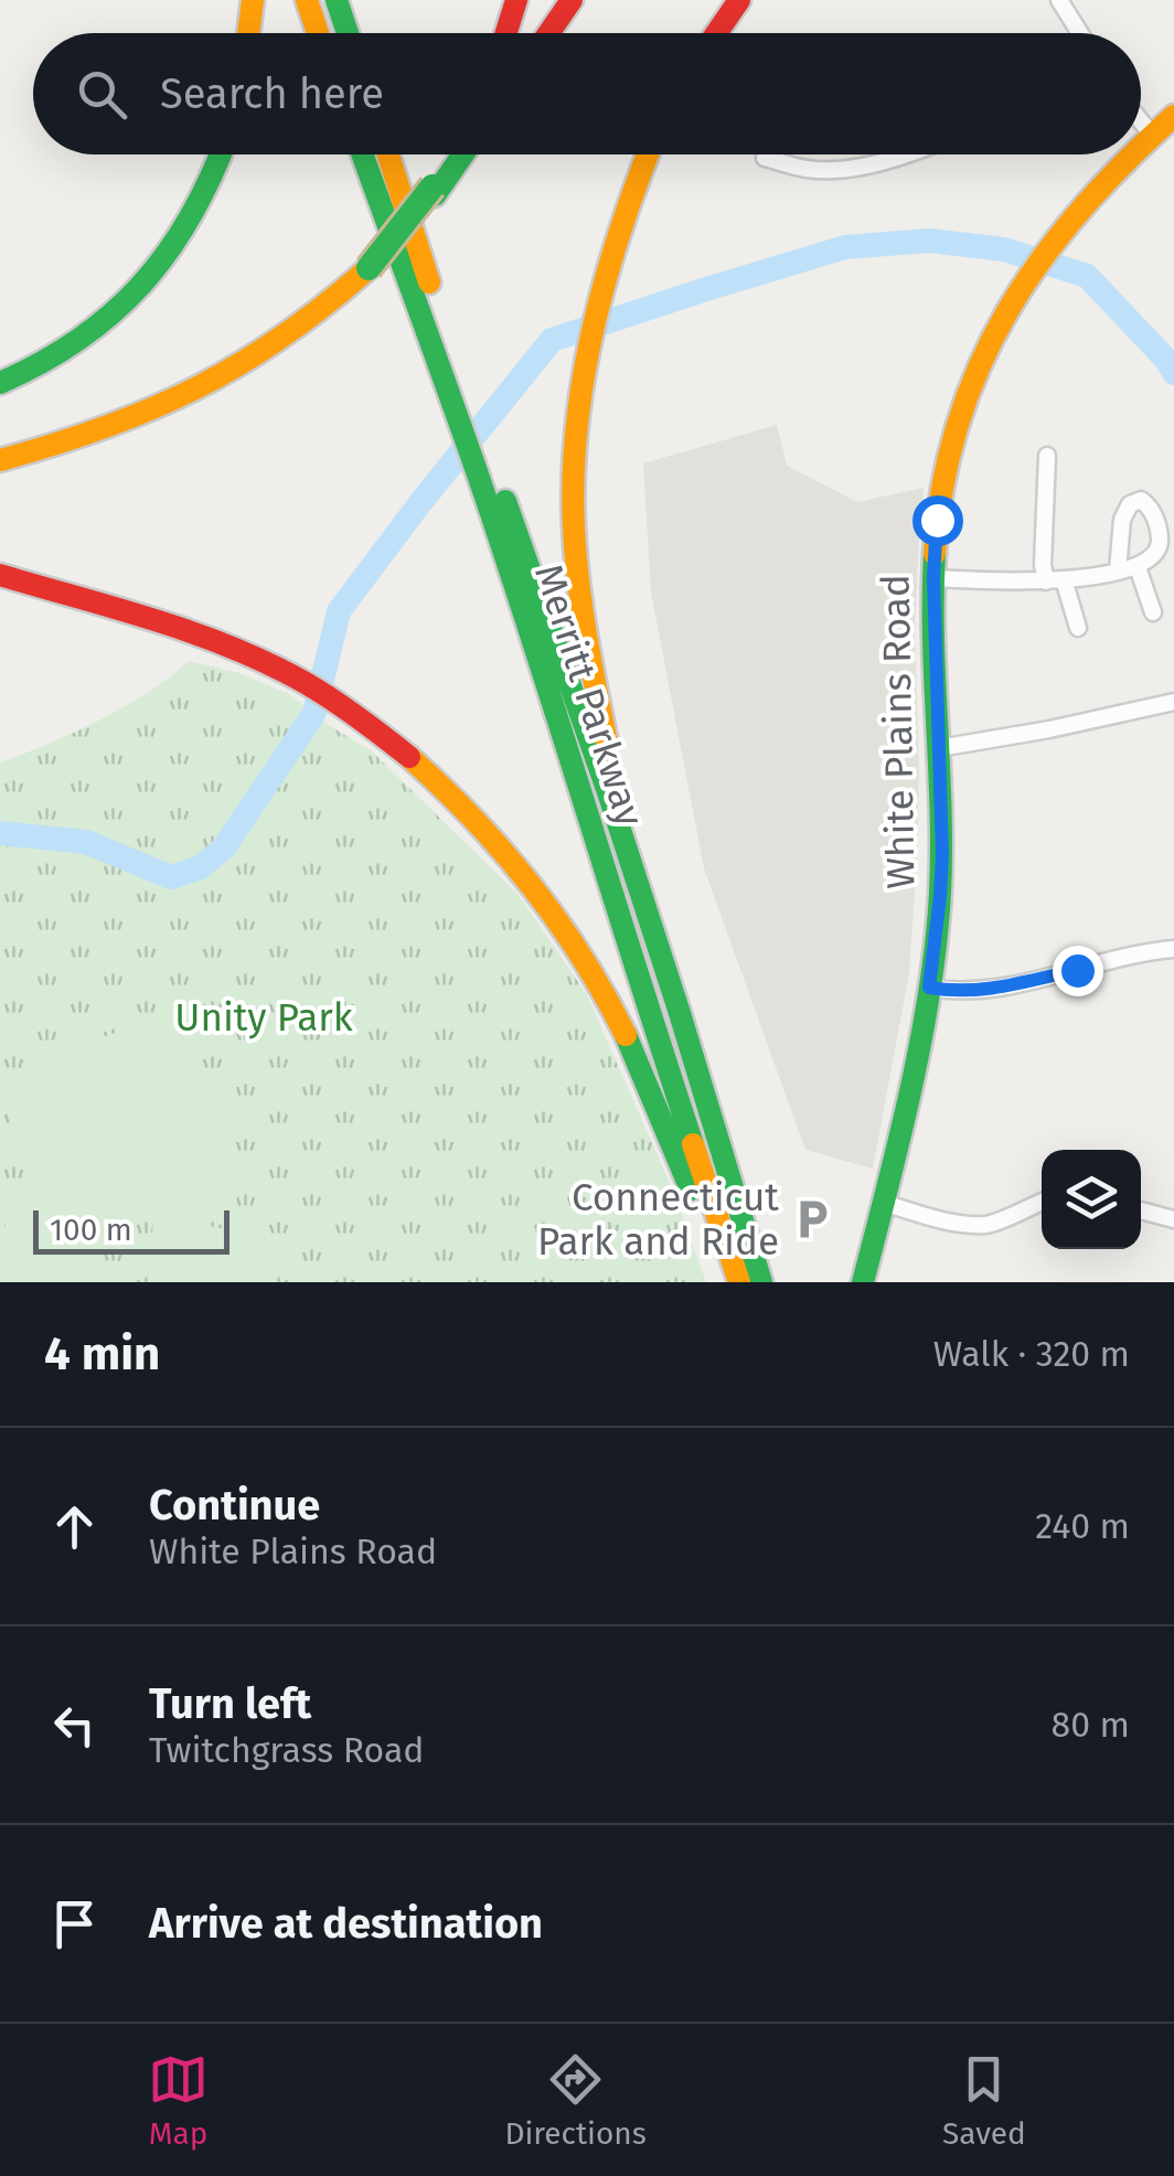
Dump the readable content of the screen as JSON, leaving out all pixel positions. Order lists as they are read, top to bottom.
{
  "streets": {
    "main road": ["Merritt Parkway", "White Plains Road"]
  },
  "parks": ["Unity Park"],
  "places": {
    "parking": ["Connecticut Park and Ride"]
  },
  "scale_bar": "100 m",
  "page": {
    "search": "Search here",
    "scale": "100 m",
    "heading": ["4 min", "Walk · 320 m"],
    "list": [
      ["Continue", "White Plains Road", "240 m"],
      ["Turn left", "Twitchgrass Road", "80 m"],
      "Arrive at destination"
    ],
    "nav": ["Map", "Directions", "Saved"]
  }
}
